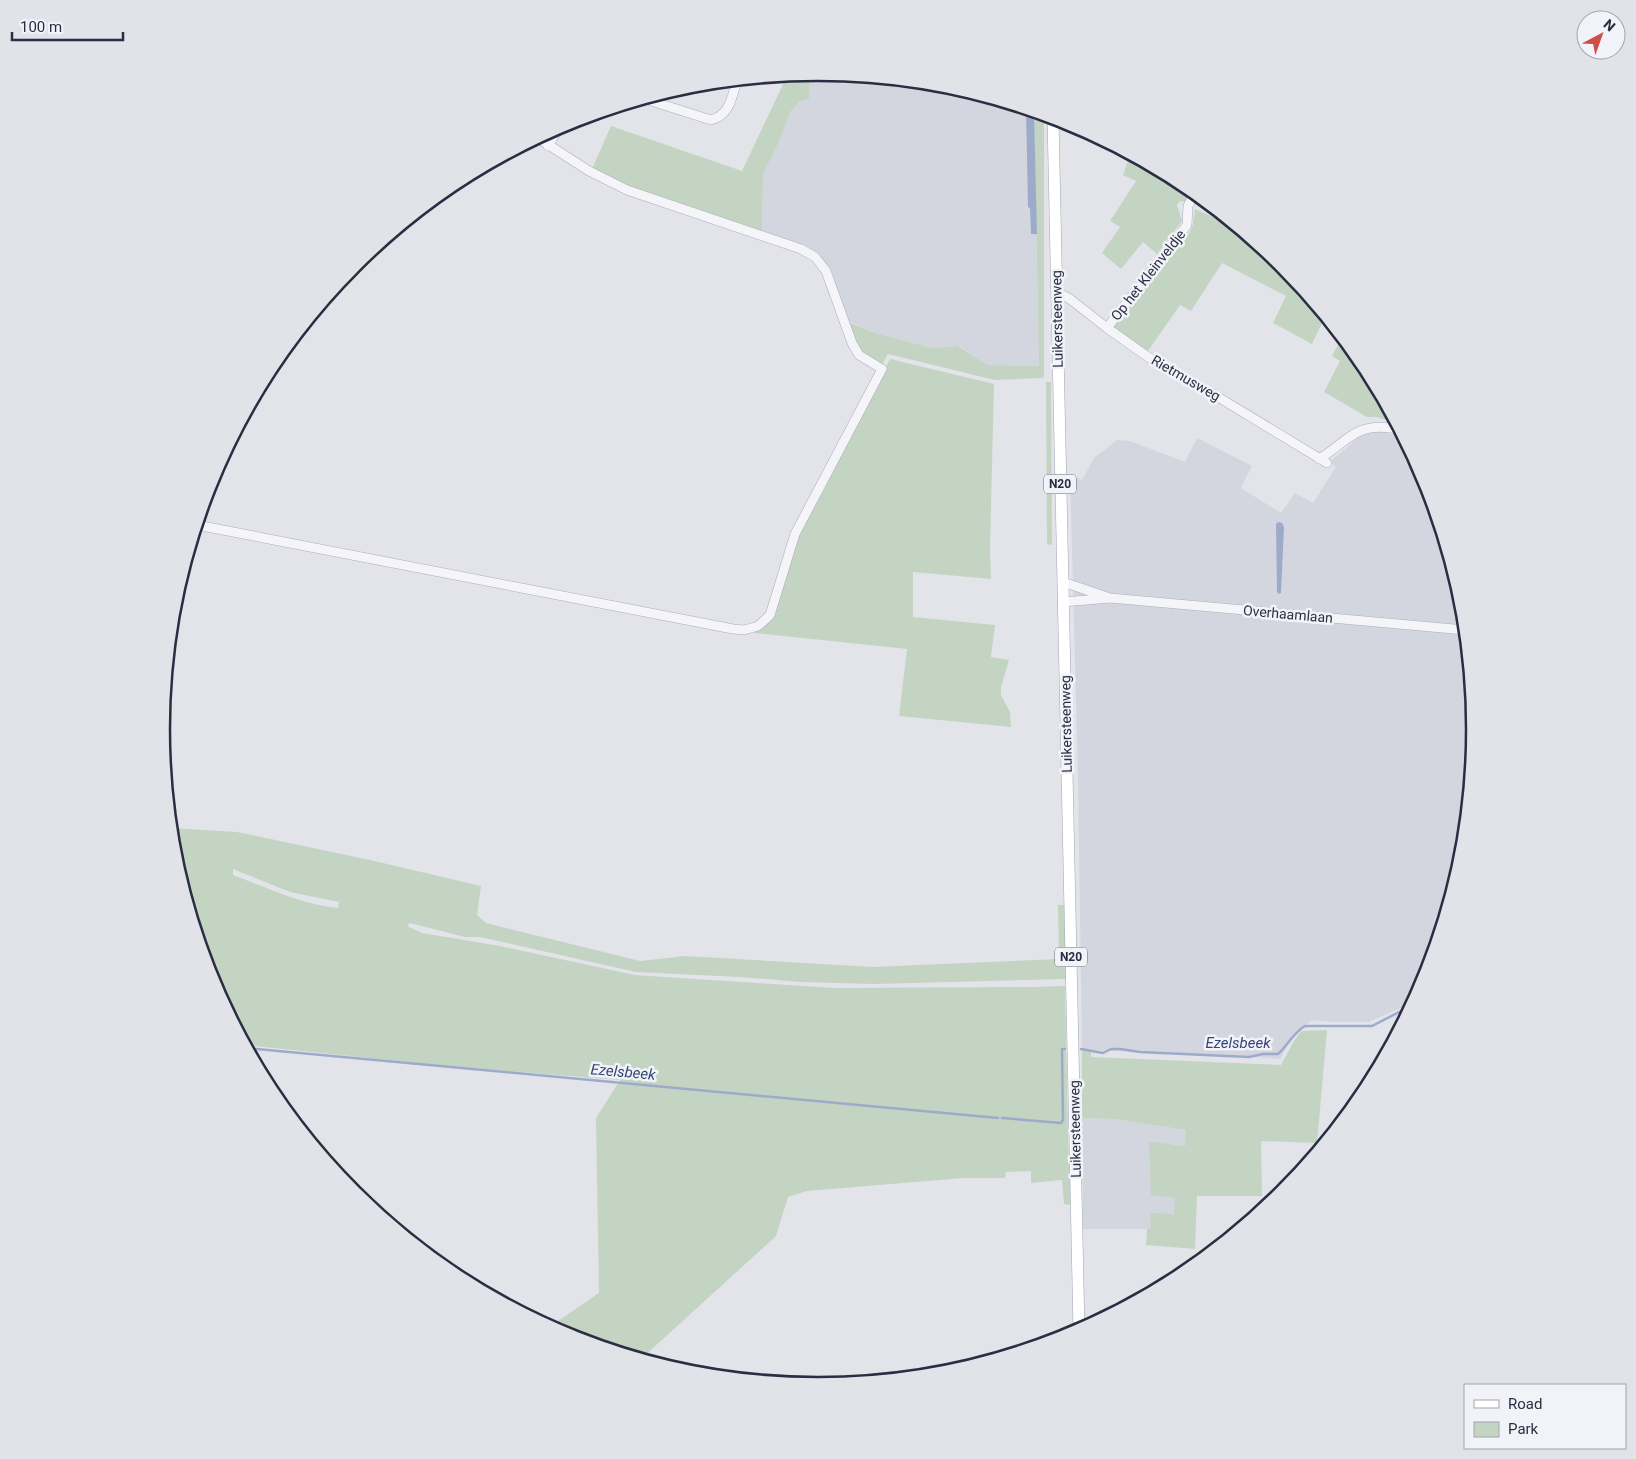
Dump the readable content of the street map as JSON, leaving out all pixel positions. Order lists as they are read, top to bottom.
{
  "streets": {
    "main road": ["Luikersteenweg", "N20"],
    "street": ["Op het Kleinveldje", "Rietmusweg", "Overhaamlaan"]
  },
  "crossings": [
    ["Op het Kleinveldje", "Rietmusweg"],
    ["Luikersteenweg", "Rietmusweg"],
    ["Luikersteenweg", "Overhaamlaan"]
  ],
  "water": ["Ezelsbeek"],
  "legend": ["Road", "Park"],
  "scale_bar": "100 m",
  "north": "top right"
}
